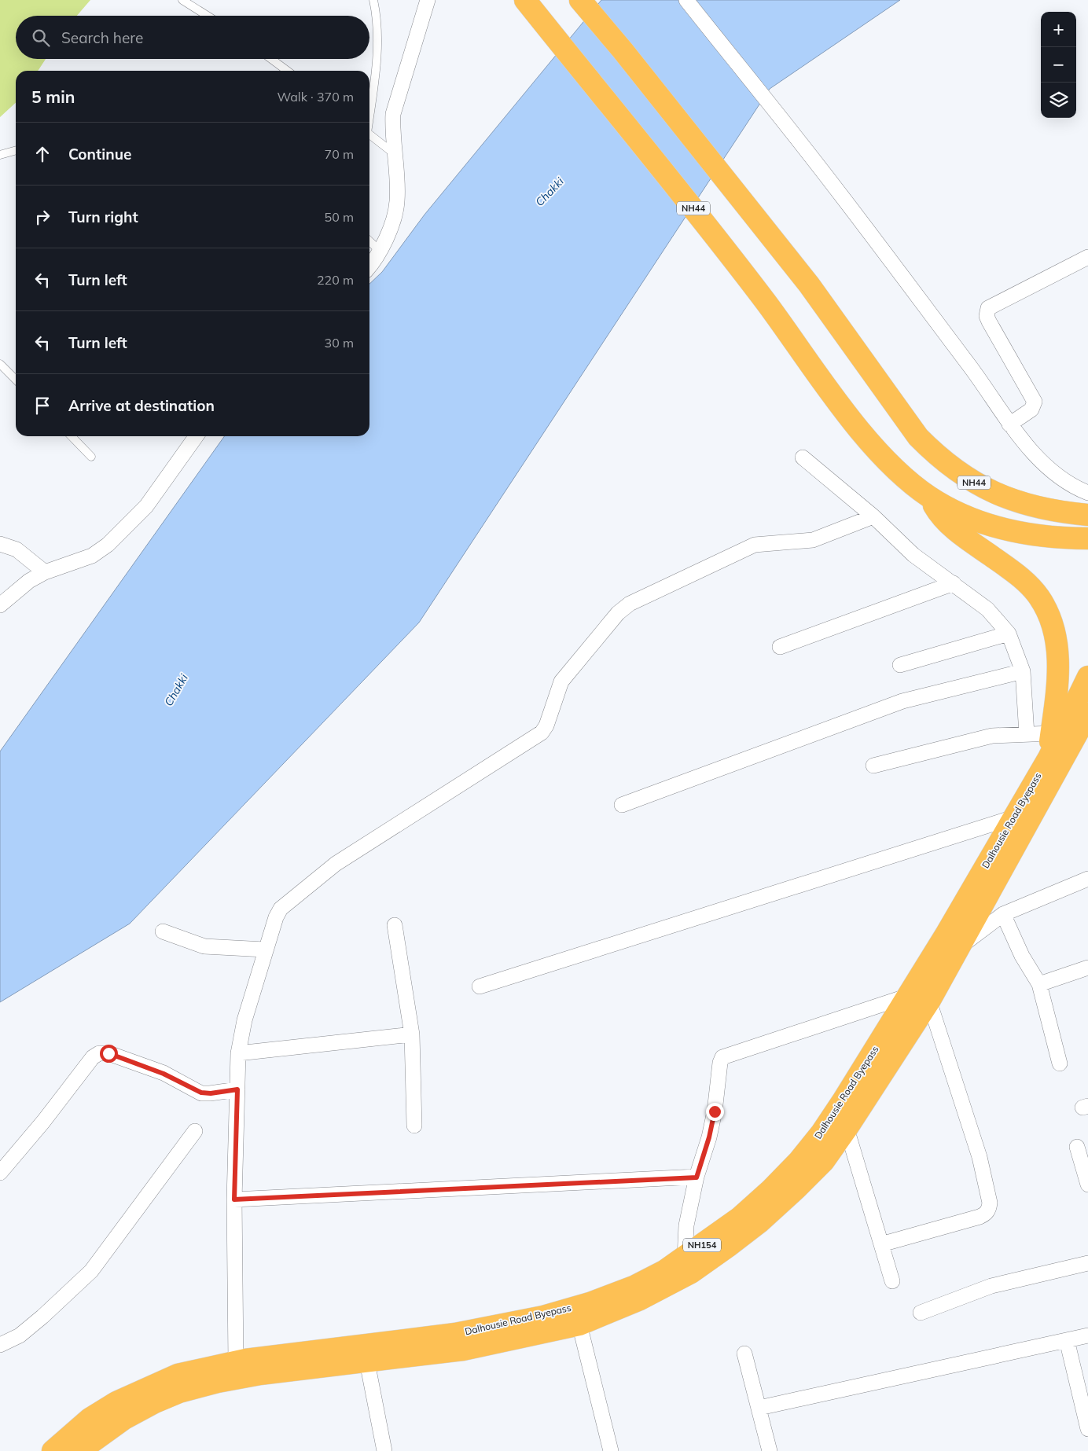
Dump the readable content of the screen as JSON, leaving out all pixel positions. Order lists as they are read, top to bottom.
{
  "streets": {
    "highway": ["NH44", "Dalhousie Road Byepass", "NH154"]
  },
  "crossings": [
    ["Dalhousie Road Byepass", "NH154"]
  ],
  "water": ["Chakki"],
  "page": {
    "map_buttons": ["+", "−"],
    "search": "Search here",
    "heading": ["5 min", "Walk · 370 m"],
    "list": [
      ["Continue", "70 m"],
      ["Turn right", "50 m"],
      ["Turn left", "220 m"],
      ["Turn left", "30 m"],
      "Arrive at destination"
    ]
  }
}
